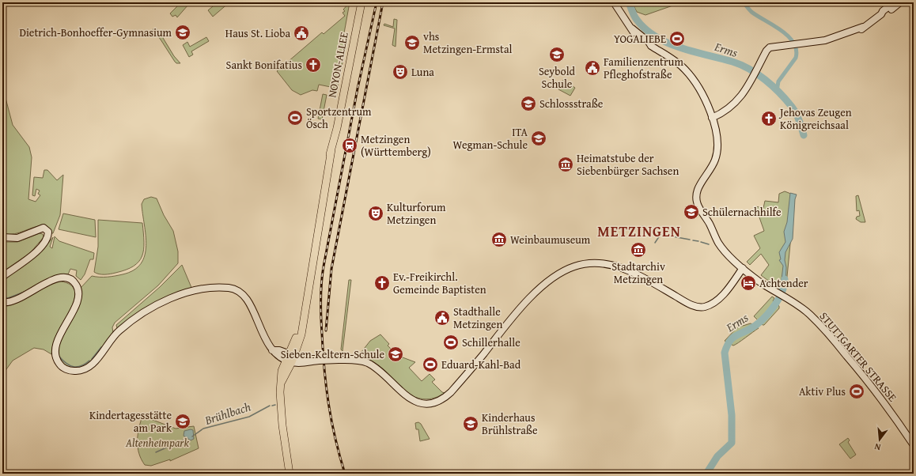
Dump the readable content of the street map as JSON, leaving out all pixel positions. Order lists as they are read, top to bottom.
{
  "streets": {
    "main road": ["NOYON-ALLEE", "STUTTGARTER STRASSE"]
  },
  "districts": ["METZINGEN"],
  "water": ["Erms", "Brühlbach"],
  "parks": ["Altenheimpark"],
  "places": {
    "school or university": [
      "Dietrich-Bonhoeffer-Gymnasium",
      "vhs Metzingen-Ermstal",
      "Seybold Schule",
      "Schlossstraße",
      "ITA Wegman-Schule",
      "Schülernachhilfe",
      "Sieben-Keltern-Schule",
      "Kindertagesstätte am Park",
      "Kinderhaus Brühlstraße"
    ],
    "public building": ["Haus St. Lioba", "Familienzentrum Pfleghofstraße", "Stadthalle Metzingen"],
    "sports": [
      "YOGALIEBE",
      "Sportzentrum Ösch",
      "Schillerhalle",
      "Eduard-Kahl-Bad",
      "Aktiv Plus"
    ],
    "church": ["Sankt Bonifatius", "Jehovas Zeugen Königreichsaal", "Ev.-Freikirchl. Gemeinde Baptisten"],
    "theatre": ["Luna", "Kulturforum Metzingen"],
    "station": ["Metzingen (Württemberg)"],
    "museum": ["Heimatstube der Siebenbürger Sachsen", "Weinbaumuseum", "Stadtarchiv Metzingen"],
    "hotel": ["Achtender"]
  },
  "north": "bottom"
}
